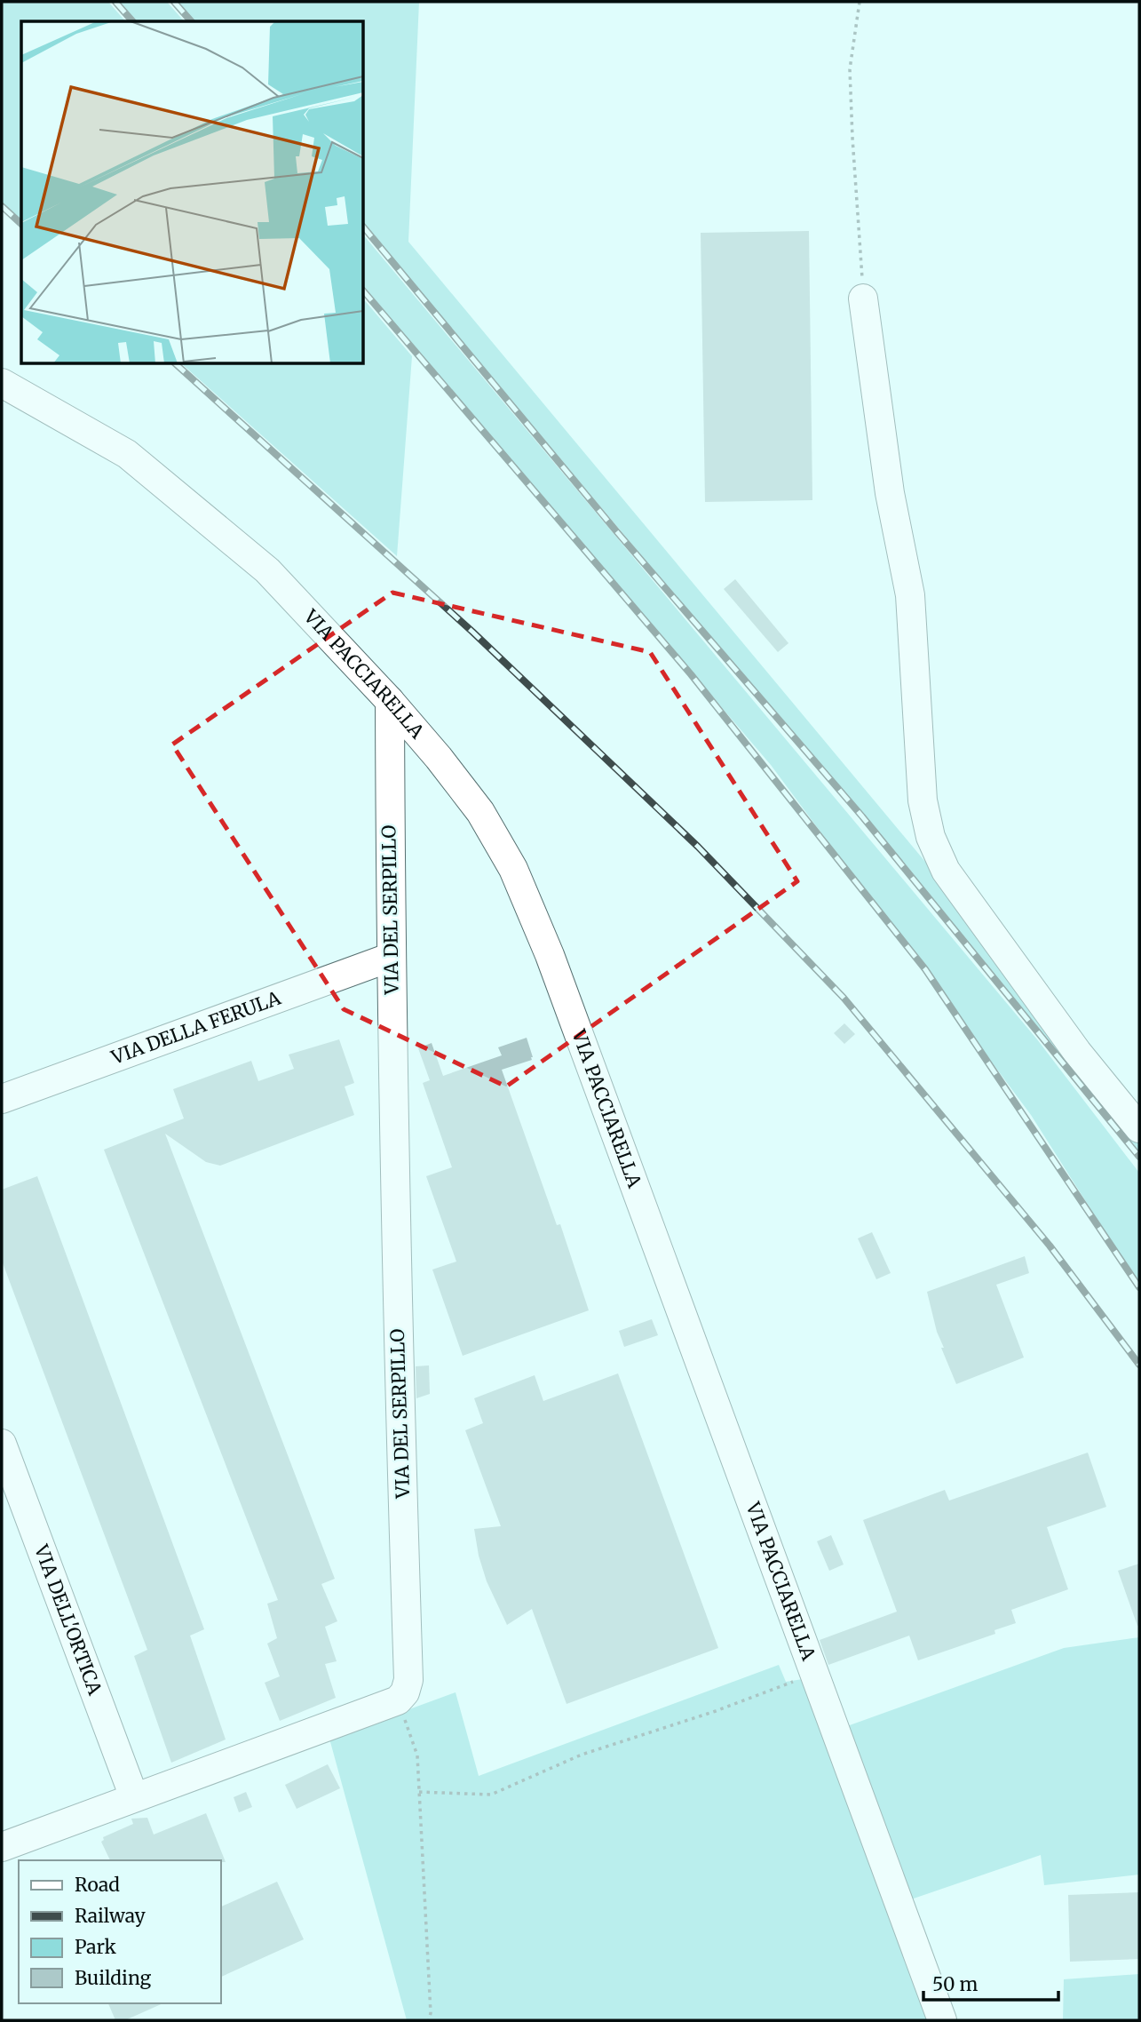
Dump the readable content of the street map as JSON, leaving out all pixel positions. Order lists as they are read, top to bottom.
{
  "streets": {
    "street": [
      "VIA PACCIARELLA",
      "VIA DEL SERPILLO",
      "VIA DELLA FERULA",
      "VIA DELL'ORTICA"
    ]
  },
  "crossings": [
    ["VIA PACCIARELLA", "VIA DEL SERPILLO"],
    ["VIA DEL SERPILLO", "VIA DELLA FERULA"]
  ],
  "legend": [
    "Road",
    "Railway",
    "Park",
    "Building"
  ],
  "scale_bar": "50 m"
}
